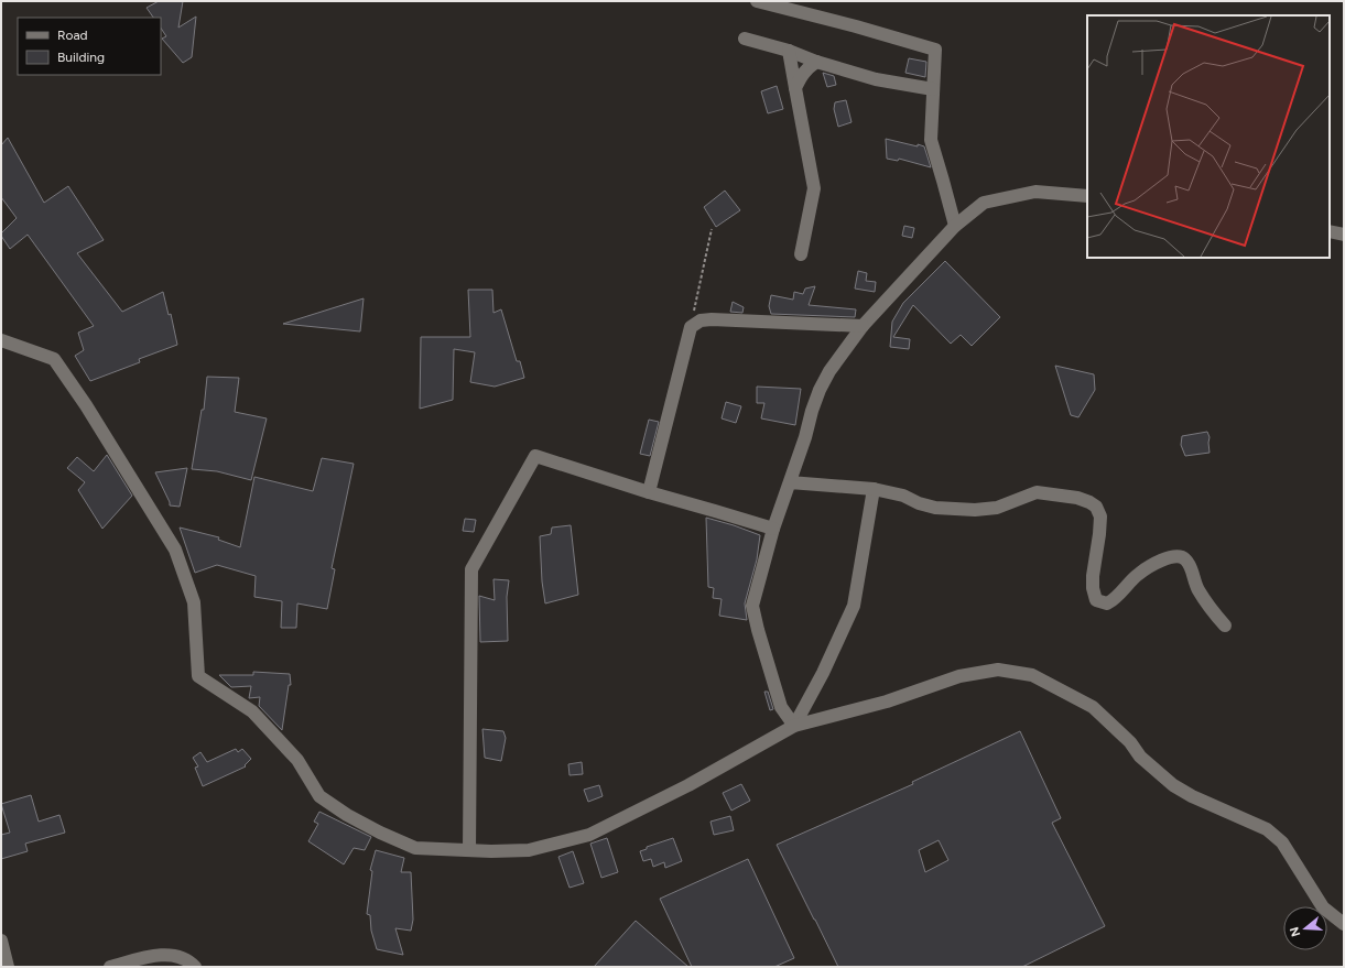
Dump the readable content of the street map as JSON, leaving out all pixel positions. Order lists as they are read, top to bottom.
{
  "legend": ["Road", "Building"],
  "north": "left"
}
